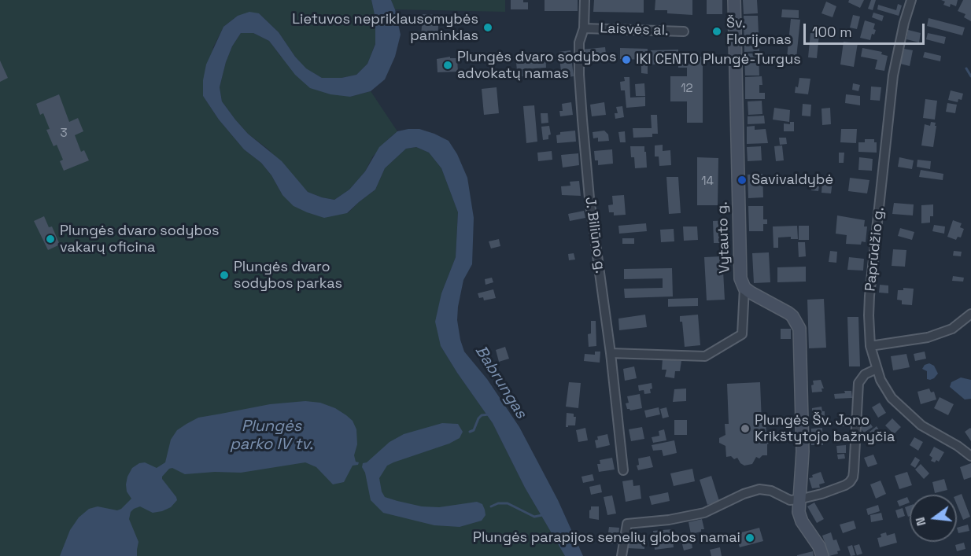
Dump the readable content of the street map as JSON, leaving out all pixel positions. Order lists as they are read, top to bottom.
{
  "streets": {
    "main road": ["Vytauto g."],
    "street": ["Laisvės al.", "J. Biliūno g.", "Paprūdžio g."]
  },
  "crossings": [
    ["Laisvės al.", "J. Biliūno g."]
  ],
  "water": ["Babrungas", "Plungės parko IV tv."],
  "places": [
    "Lietuvos nepriklausomybės paminklas",
    "Šv. Florijonas",
    "IKI CENTO Plungė-Turgus",
    "Plungės dvaro sodybos advokatų namas",
    "Savivaldybė",
    "Plungės dvaro sodybos vakarų oficina",
    "Plungės dvaro sodybos parkas",
    "Plungės Šv. Jono Krikštytojo bažnyčia",
    "Plungės parapijos senelių globos namai"
  ],
  "house_numbers": ["12", "3", "14"],
  "scale_bar": "100 m",
  "north": "left"
}
